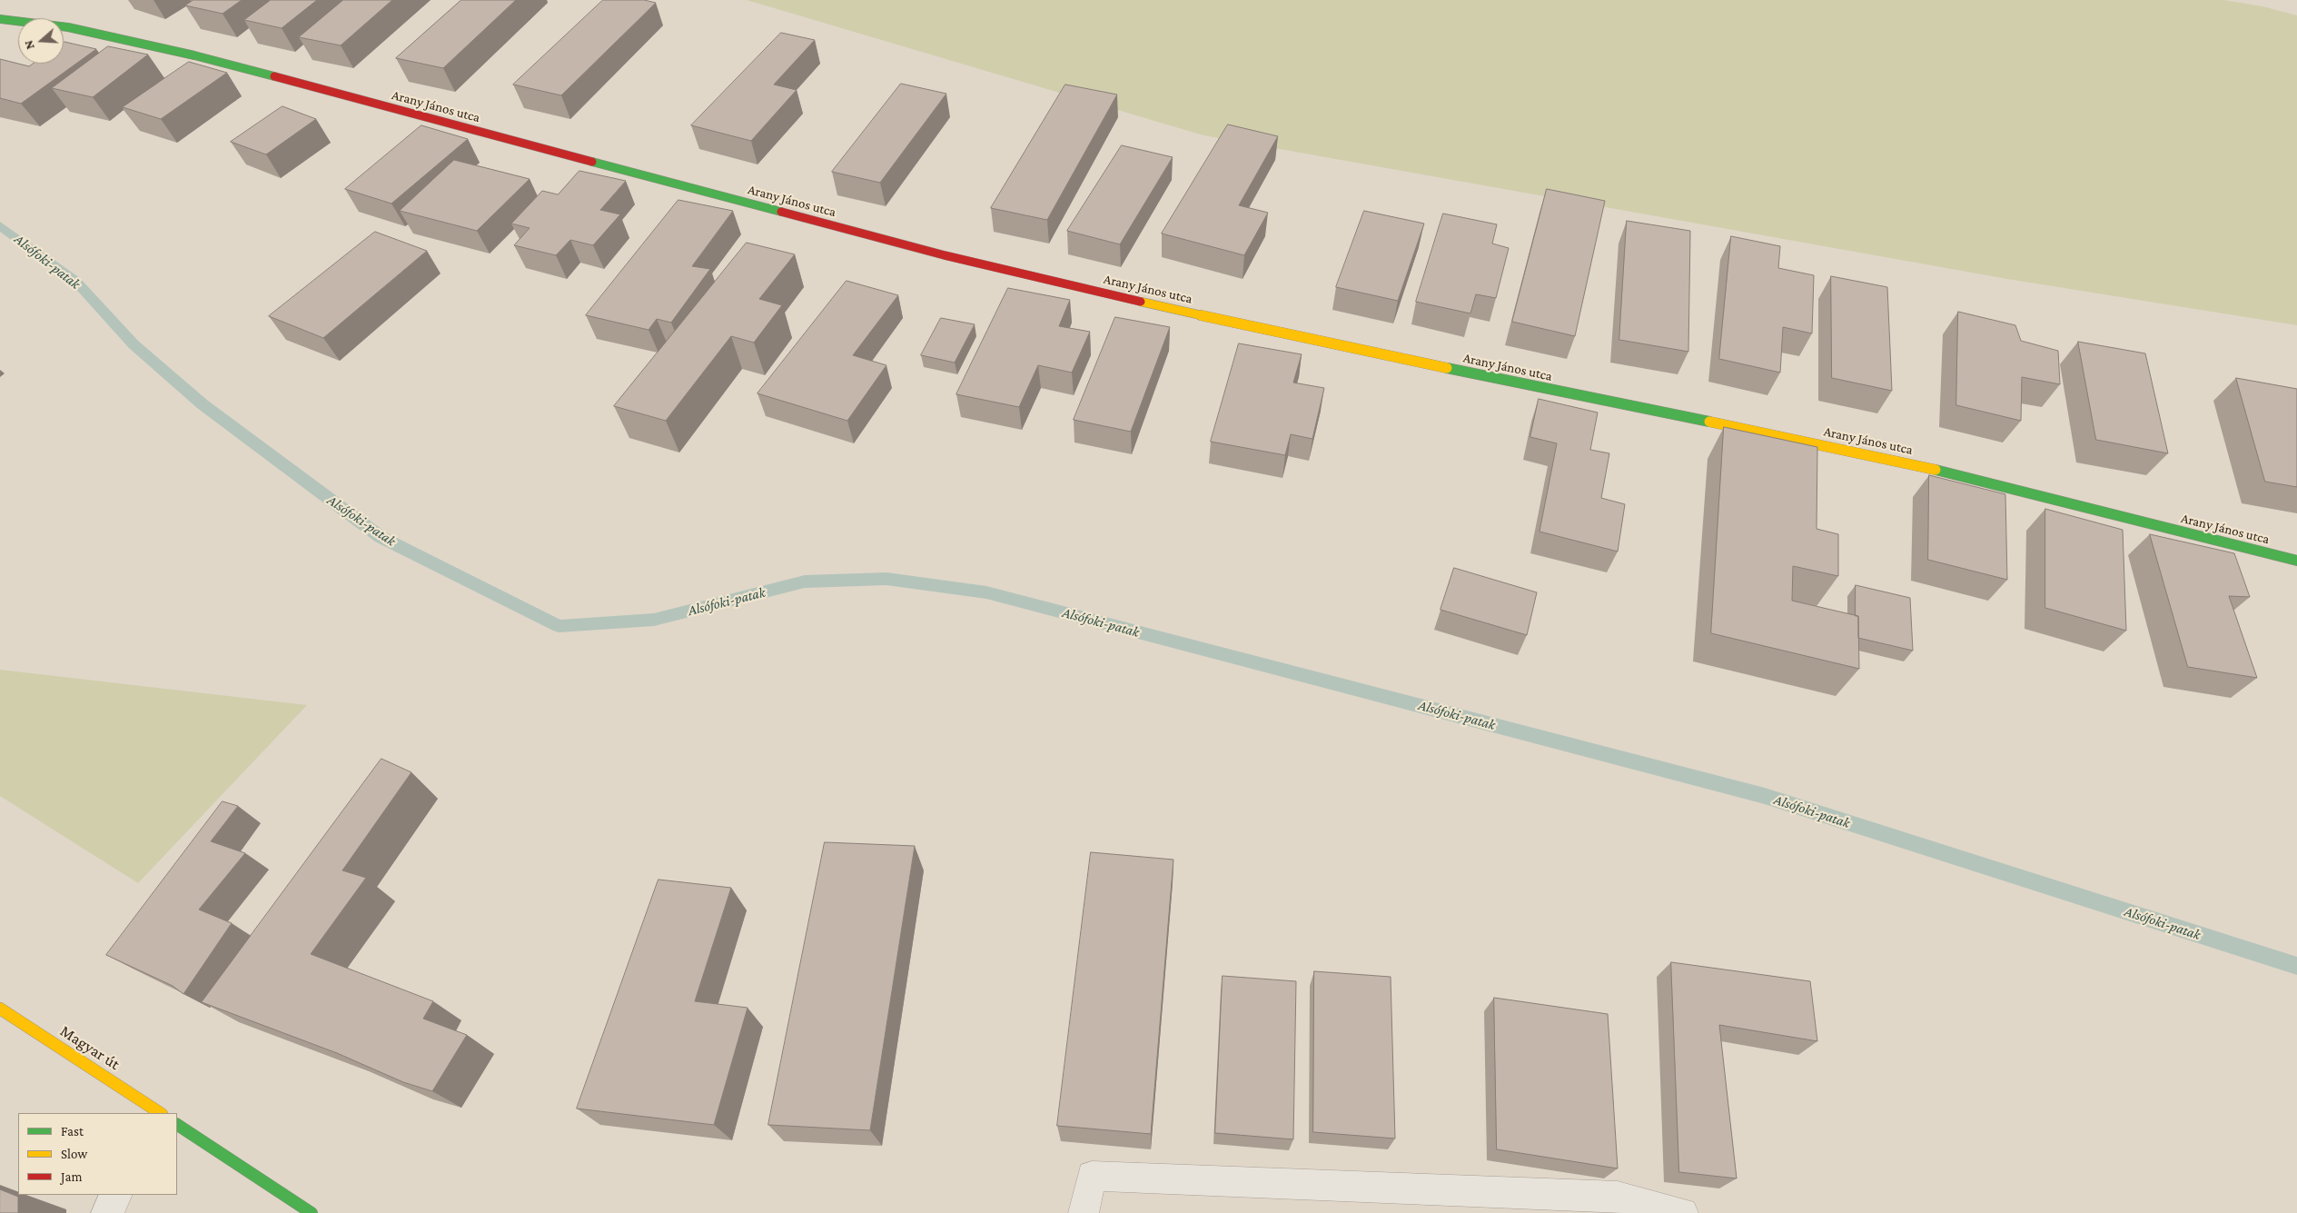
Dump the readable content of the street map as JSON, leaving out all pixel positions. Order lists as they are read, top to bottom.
{
  "streets": {
    "street": ["Arany János utca", "Magyar út"]
  },
  "water": ["Alsófoki-patak"],
  "legend": ["Fast", "Slow", "Jam"],
  "north": "left"
}
